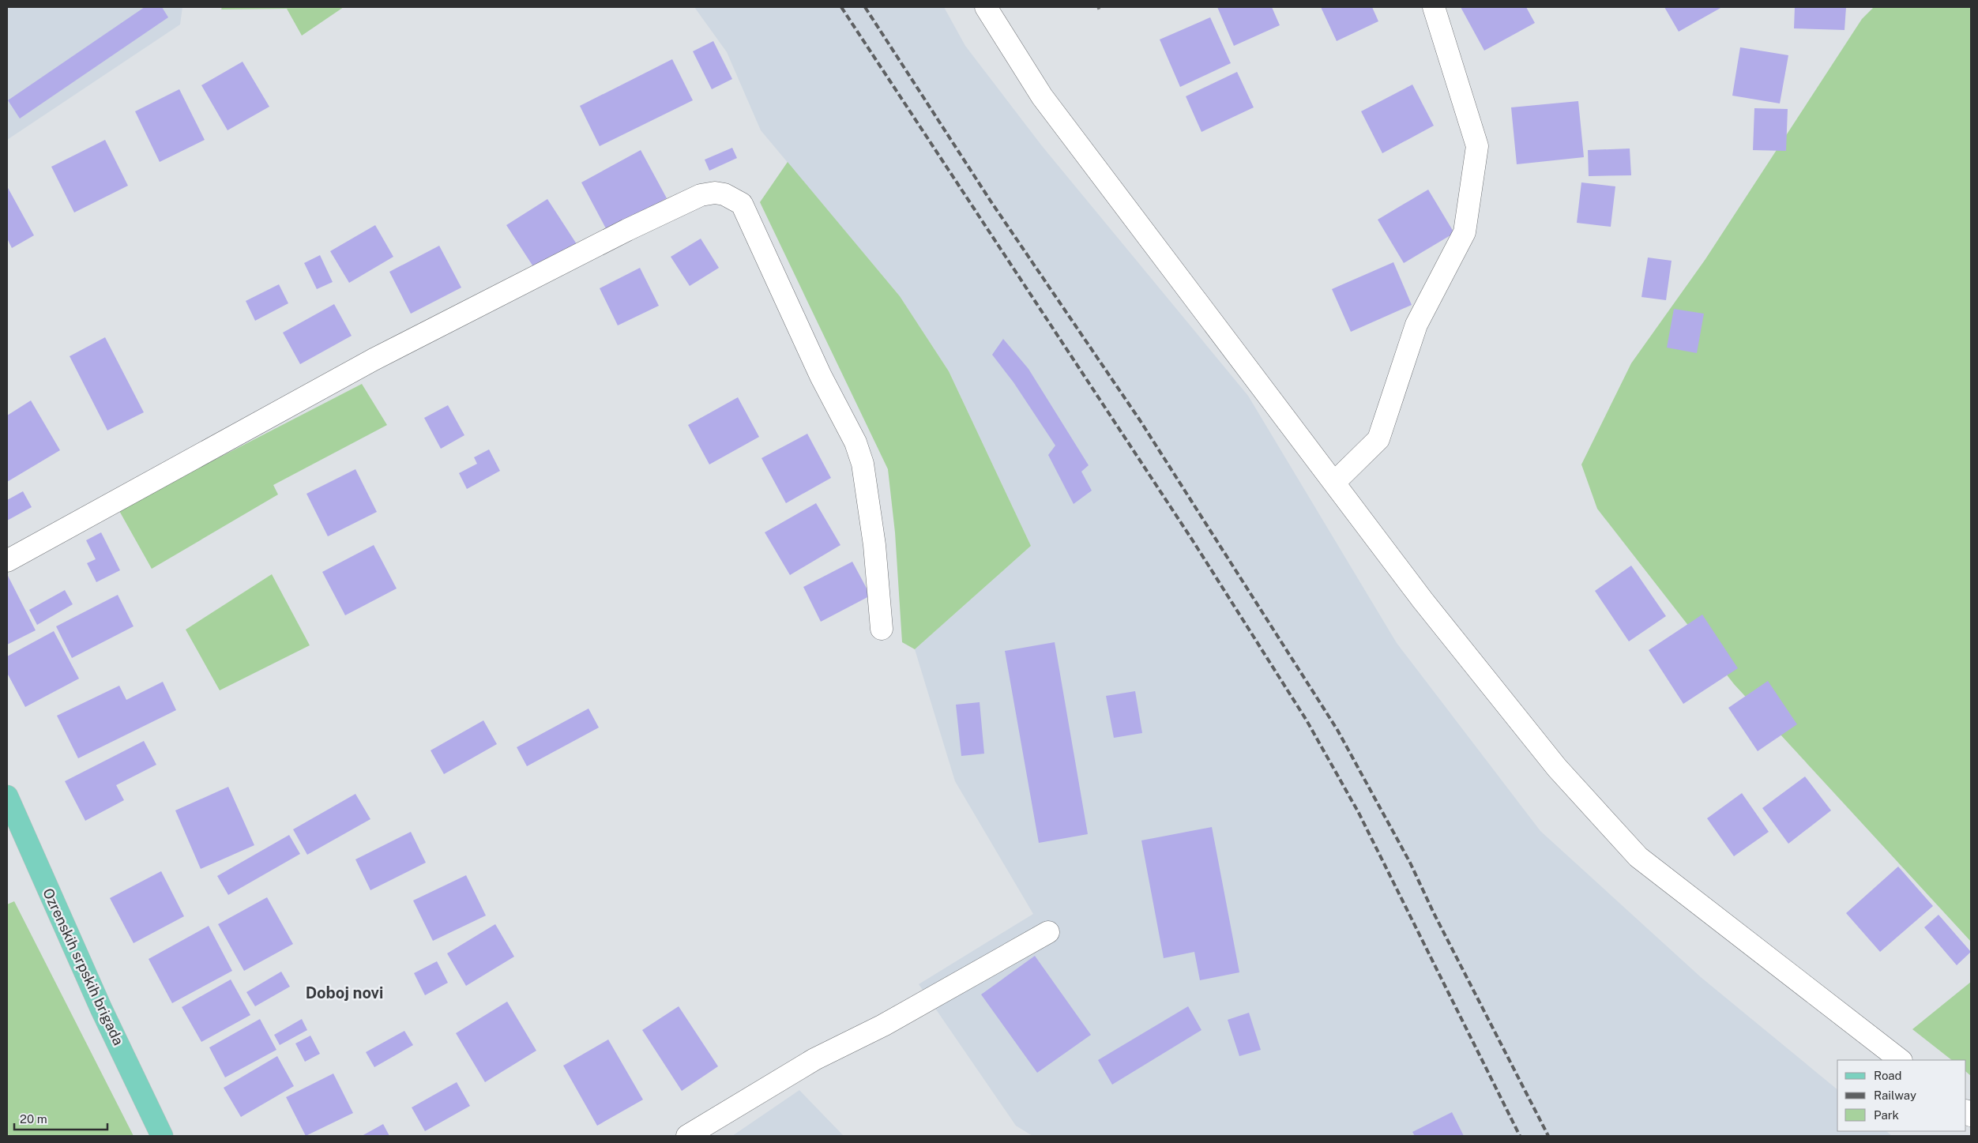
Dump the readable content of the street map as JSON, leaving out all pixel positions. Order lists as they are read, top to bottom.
{
  "streets": {
    "main road": ["Ozrenskih srpskih brigada"]
  },
  "districts": ["Doboj novi"],
  "legend": ["Road", "Railway", "Park"],
  "scale_bar": "20 m"
}
